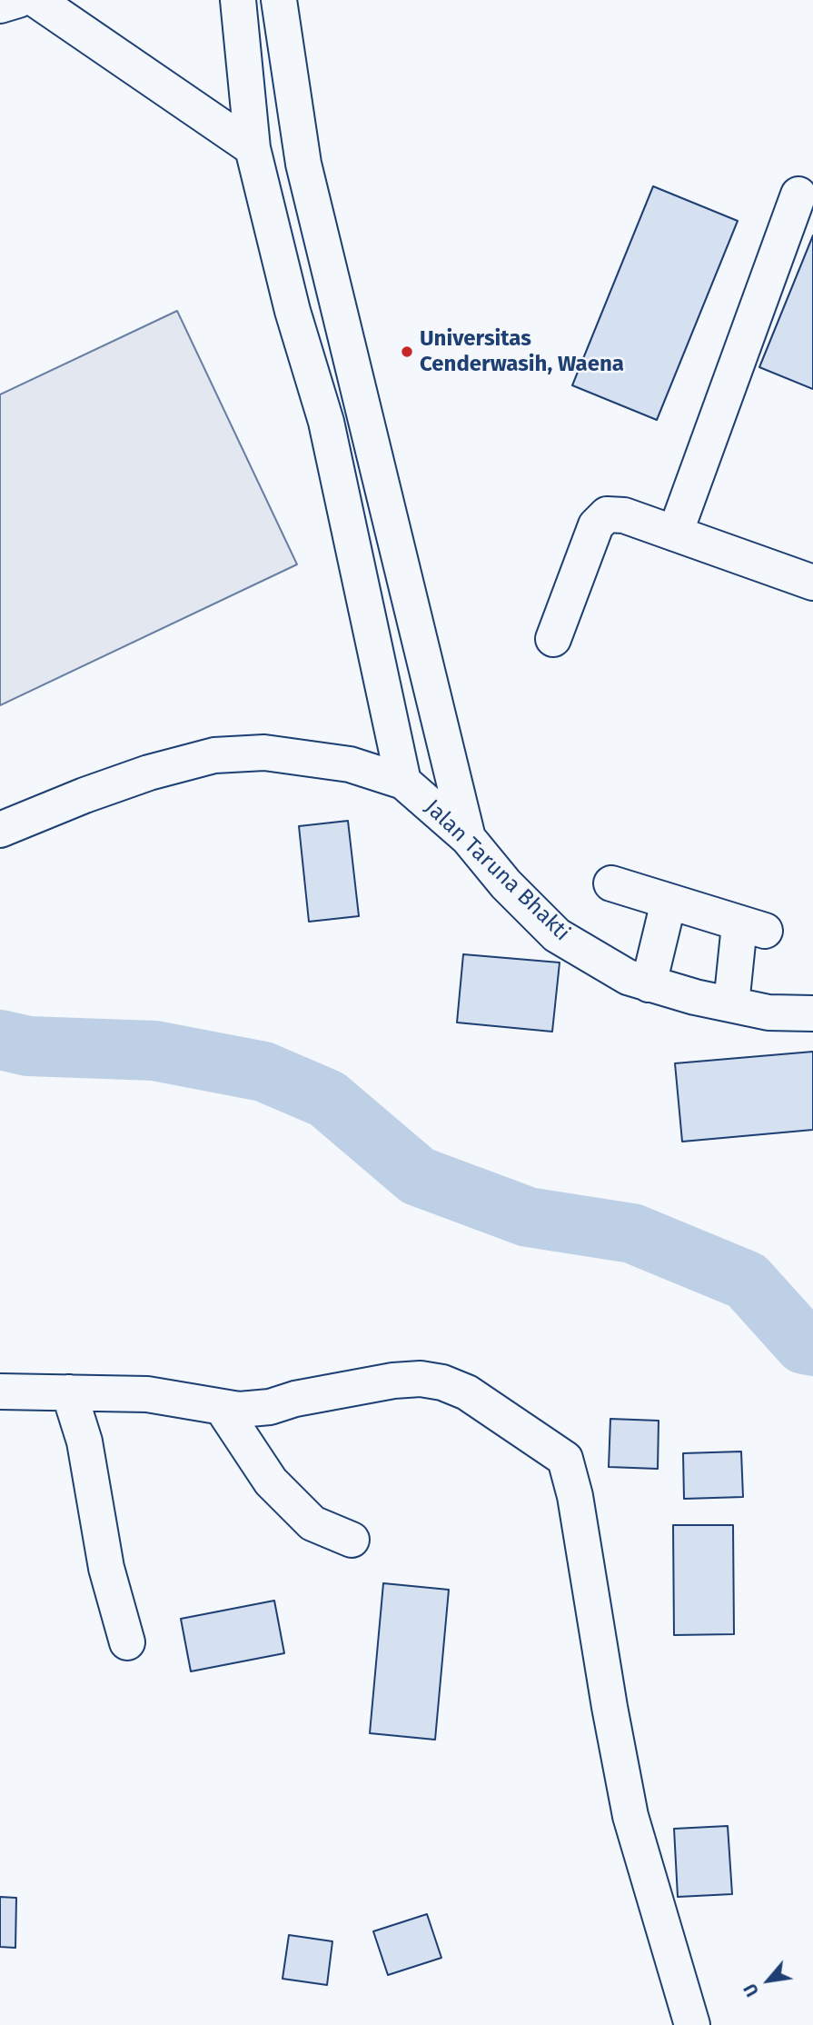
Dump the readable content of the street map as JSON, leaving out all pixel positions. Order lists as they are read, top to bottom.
{
  "streets": {
    "street": ["Jalan Taruna Bhakti"]
  },
  "places": ["Universitas Cenderwasih, Waena"],
  "north": "bottom left"
}
